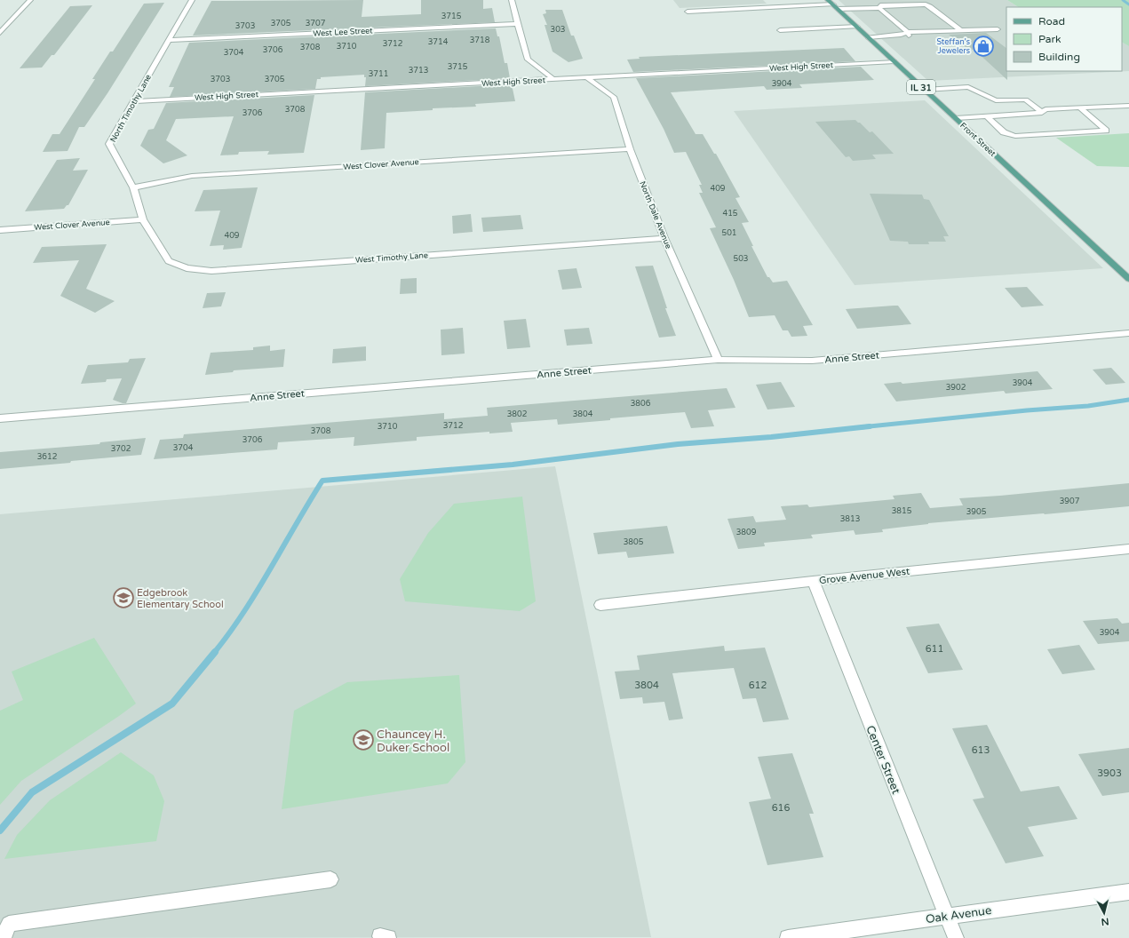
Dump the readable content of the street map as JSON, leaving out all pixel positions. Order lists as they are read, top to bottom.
{
  "streets": {
    "main road": ["IL 31", "Front Street"],
    "street": [
      "West Lee Street",
      "West High Street",
      "North Timothy Lane",
      "West Clover Avenue",
      "North Dale Avenue",
      "West Timothy Lane",
      "Anne Street",
      "Grove Avenue West",
      "Center Street",
      "Oak Avenue"
    ]
  },
  "crossings": [
    ["West Lee Street", "North Timothy Lane"],
    ["West High Street", "North Timothy Lane"],
    ["West High Street", "Front Street"],
    ["West High Street", "North Dale Avenue"],
    ["North Timothy Lane", "West Clover Avenue"],
    ["North Timothy Lane", "West Timothy Lane"],
    ["West Clover Avenue", "North Dale Avenue"],
    ["West Clover Avenue", "West Timothy Lane"],
    ["North Dale Avenue", "West Timothy Lane"],
    ["North Dale Avenue", "Anne Street"],
    ["Grove Avenue West", "Center Street"],
    ["Center Street", "Oak Avenue"]
  ],
  "places": {
    "shop": ["Steffan's Jewelers"],
    "school or university": ["Edgebrook Elementary School", "Chauncey H. Duker School"]
  },
  "house_numbers": [
    "3715",
    "3705",
    "3707",
    "3703",
    "303",
    "3718",
    "3714",
    "3712",
    "3710",
    "3708",
    "3706",
    "3704",
    "3715",
    "3713",
    "3711",
    "3703",
    "3705",
    "3904",
    "3708",
    "3706",
    "409",
    "415",
    "501",
    "409",
    "503",
    "3904",
    "3902",
    "3806",
    "3802",
    "3804",
    "3712",
    "3710",
    "3708",
    "3706",
    "3704",
    "3702",
    "3612",
    "3907",
    "3815",
    "3905",
    "3813",
    "3809",
    "3805",
    "3904",
    "611",
    "3804",
    "612",
    "613",
    "3903",
    "616"
  ],
  "legend": ["Road", "Park", "Building"],
  "north": "bottom"
}
